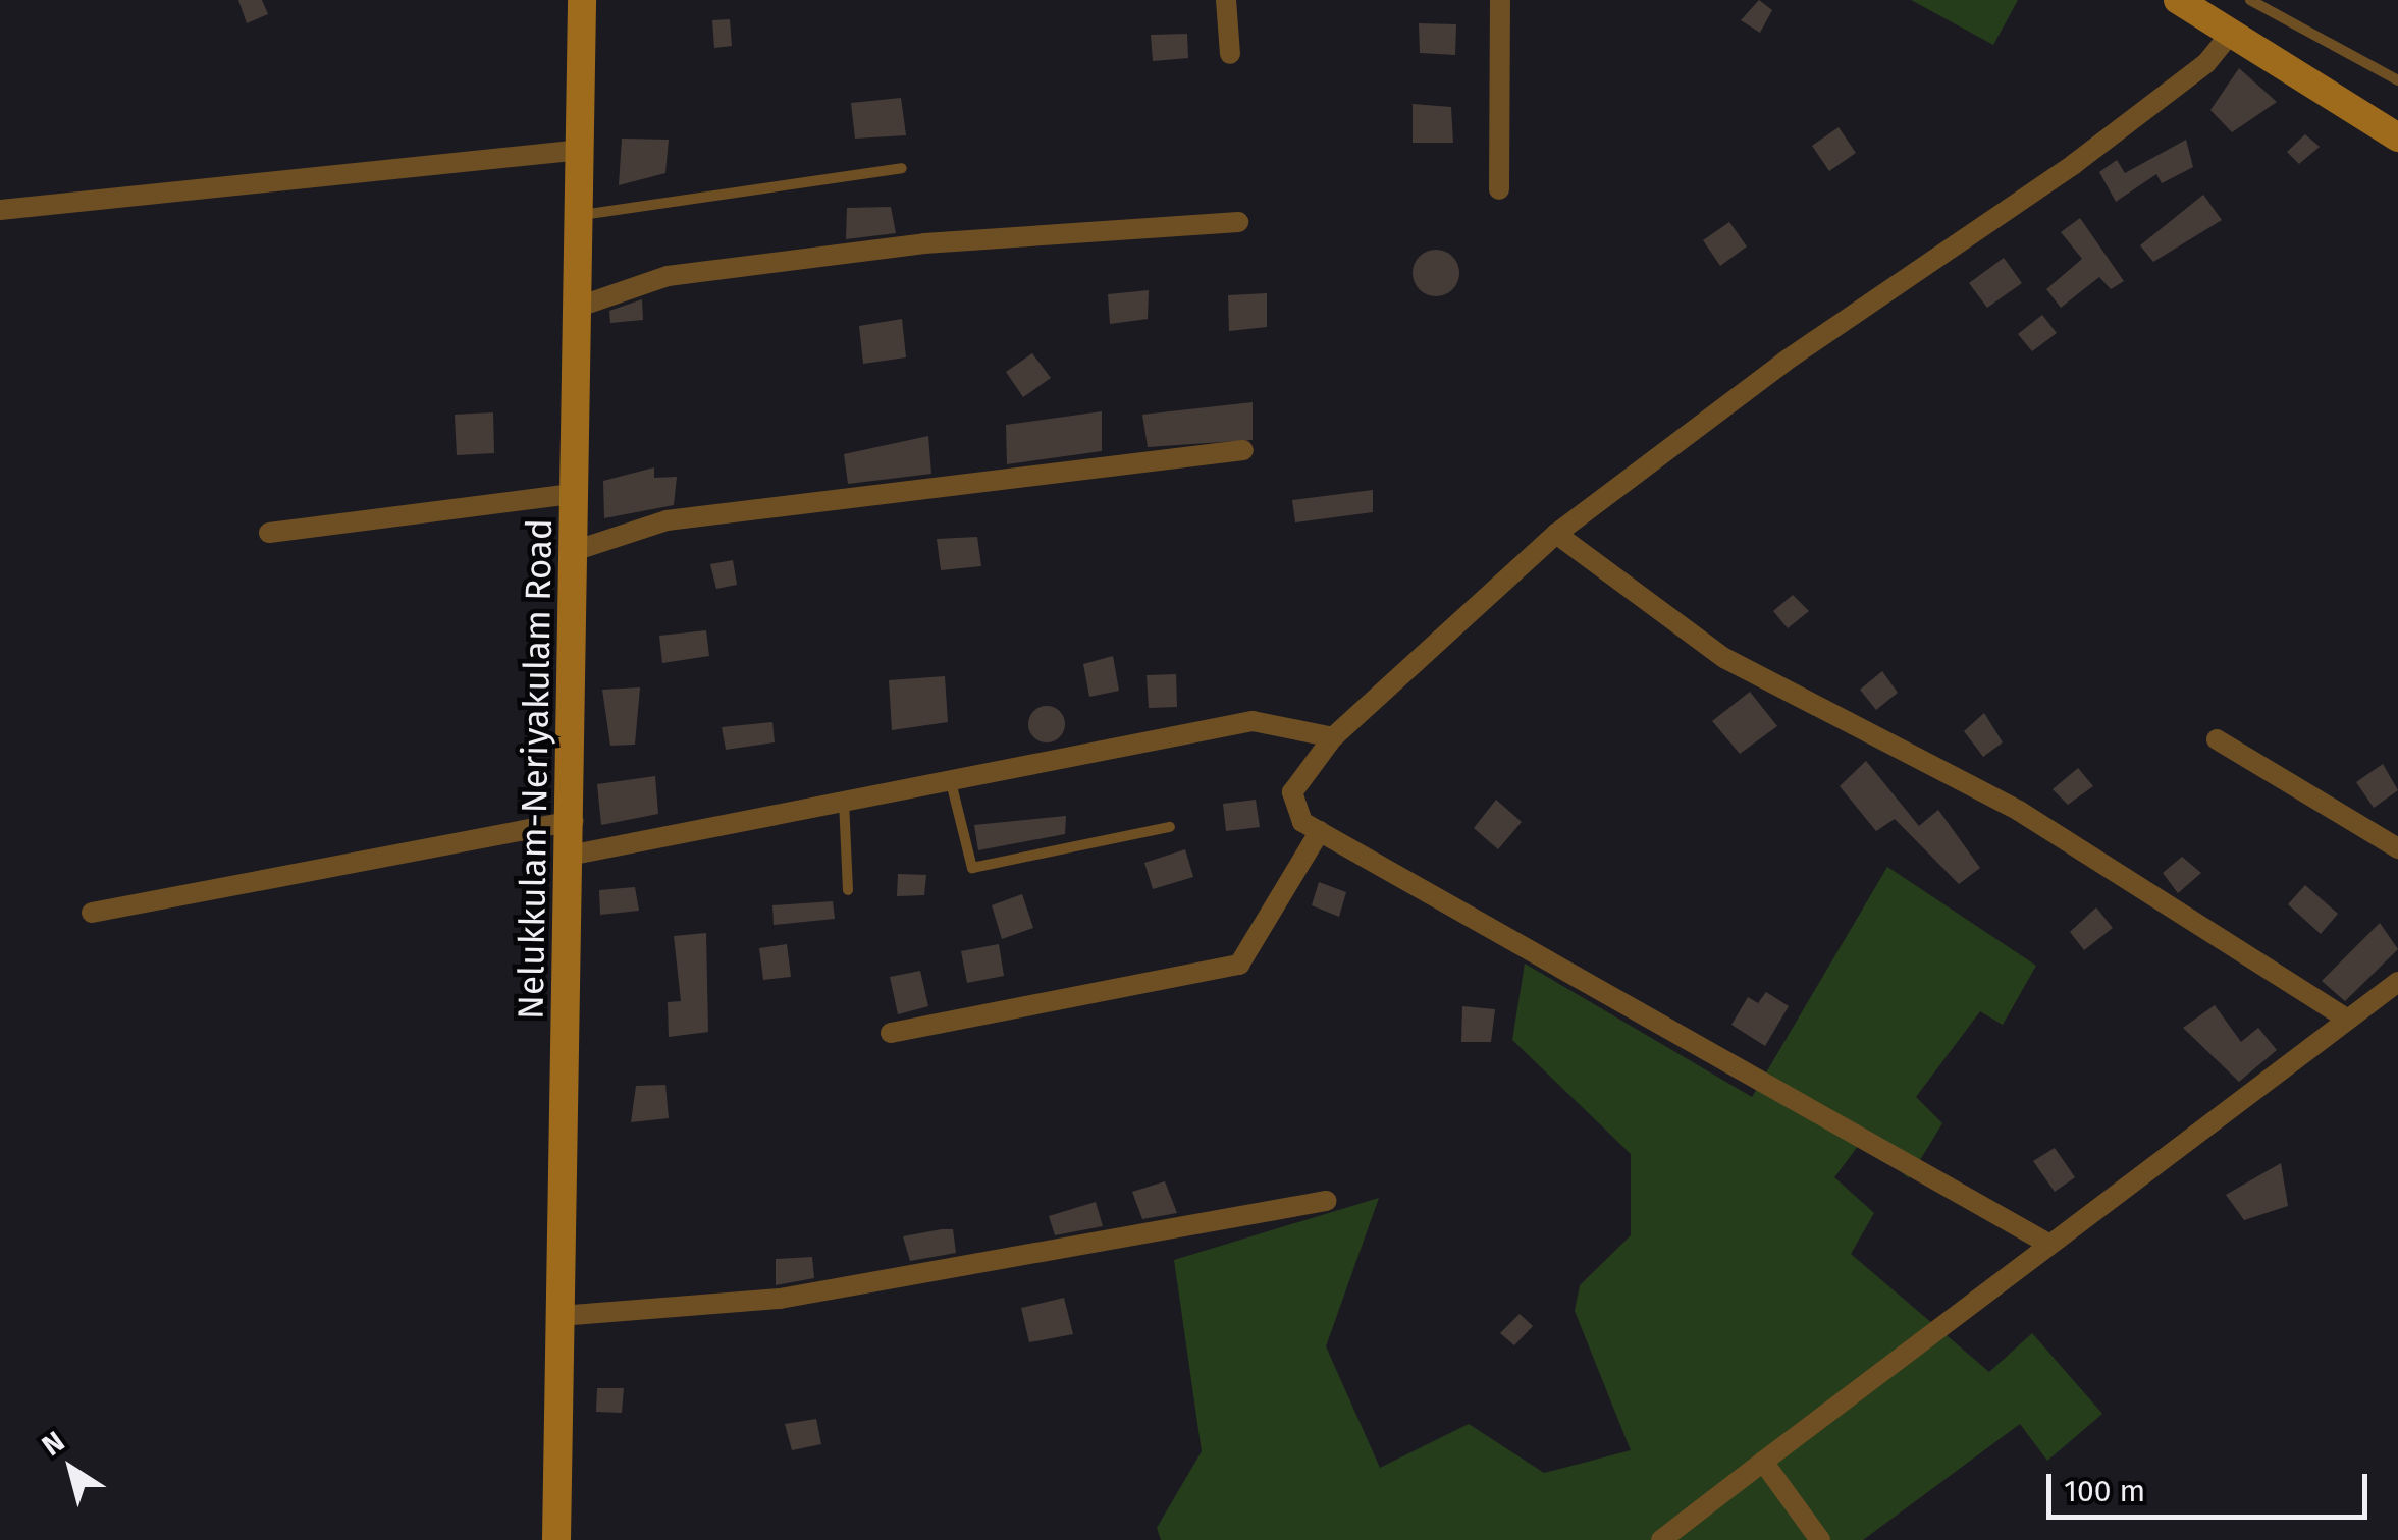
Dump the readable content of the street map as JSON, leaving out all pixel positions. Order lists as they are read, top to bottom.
{
  "streets": {
    "main road": ["Nelukkulam-Neriyakulam Road"]
  },
  "scale_bar": "100 m",
  "north": "top left"
}
